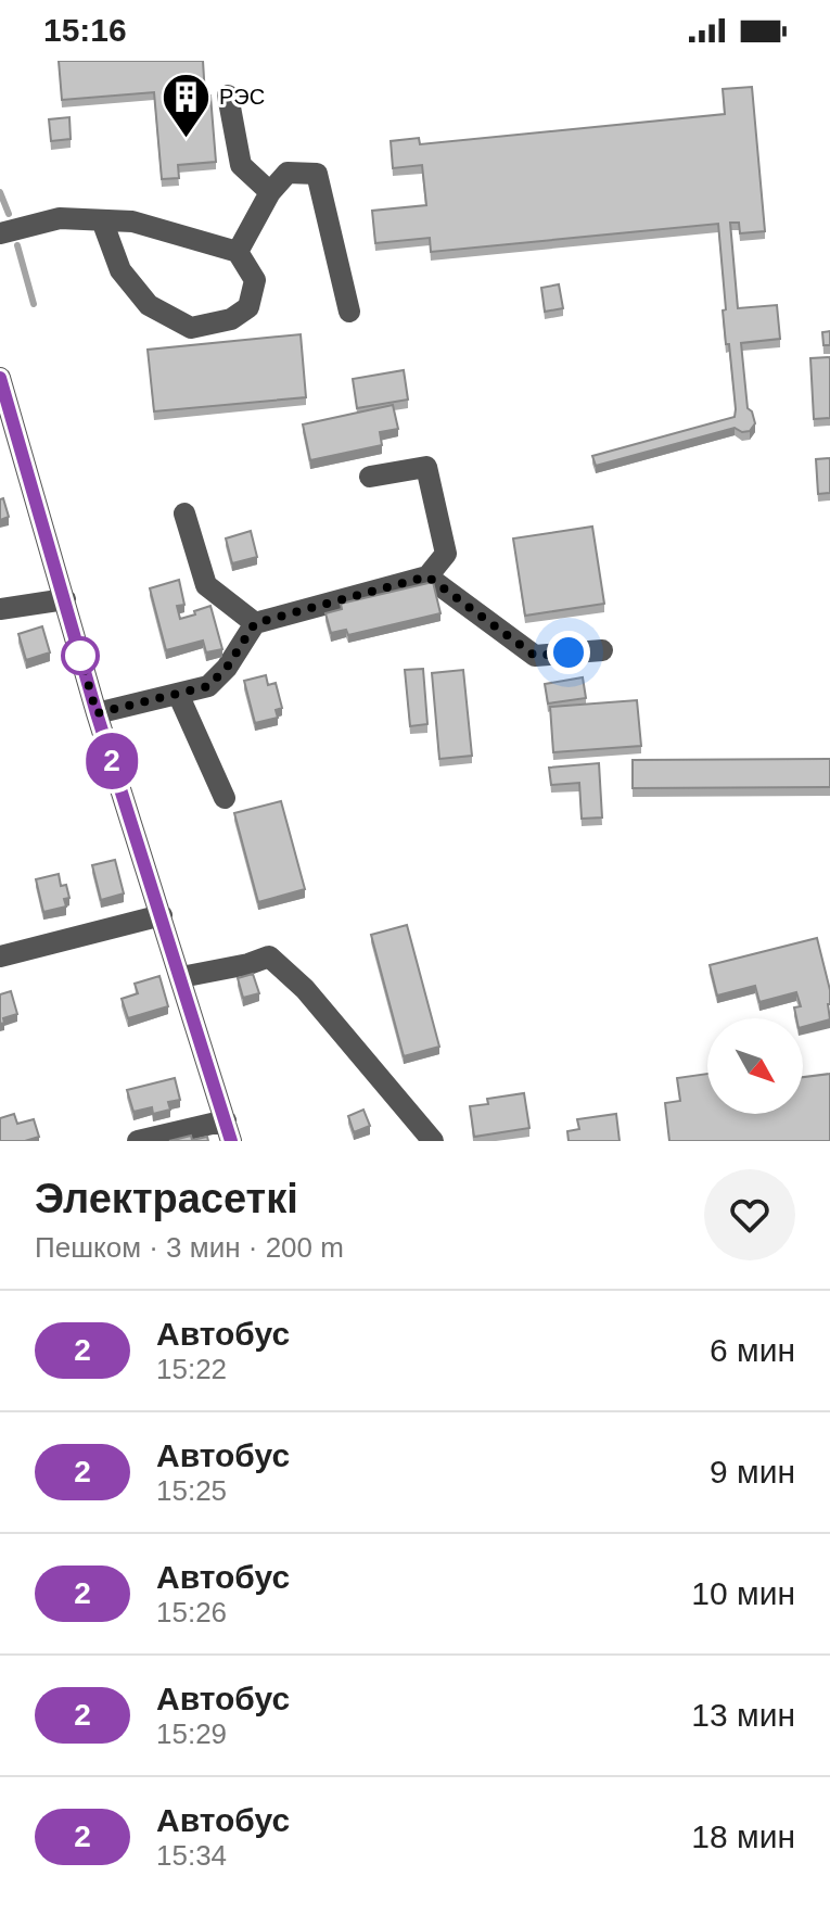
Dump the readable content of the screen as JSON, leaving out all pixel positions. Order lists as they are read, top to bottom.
{
  "places": {
    "building": ["РЭС"]
  },
  "lines": ["bus line 2"],
  "north": "bottom right",
  "page": {
    "status": "15:16",
    "on_map": "2",
    "heading": ["Электрасеткі", "Пешком · 3 мин · 200 m"],
    "list": [
      {
        "mark": "2",
        "name": "Автобус",
        "note": "15:22",
        "value": "6 мин"
      },
      {
        "mark": "2",
        "name": "Автобус",
        "note": "15:25",
        "value": "9 мин"
      },
      {
        "mark": "2",
        "name": "Автобус",
        "note": "15:26",
        "value": "10 мин"
      },
      {
        "mark": "2",
        "name": "Автобус",
        "note": "15:29",
        "value": "13 мин"
      },
      {
        "mark": "2",
        "name": "Автобус",
        "note": "15:34",
        "value": "18 мин"
      }
    ]
  }
}
